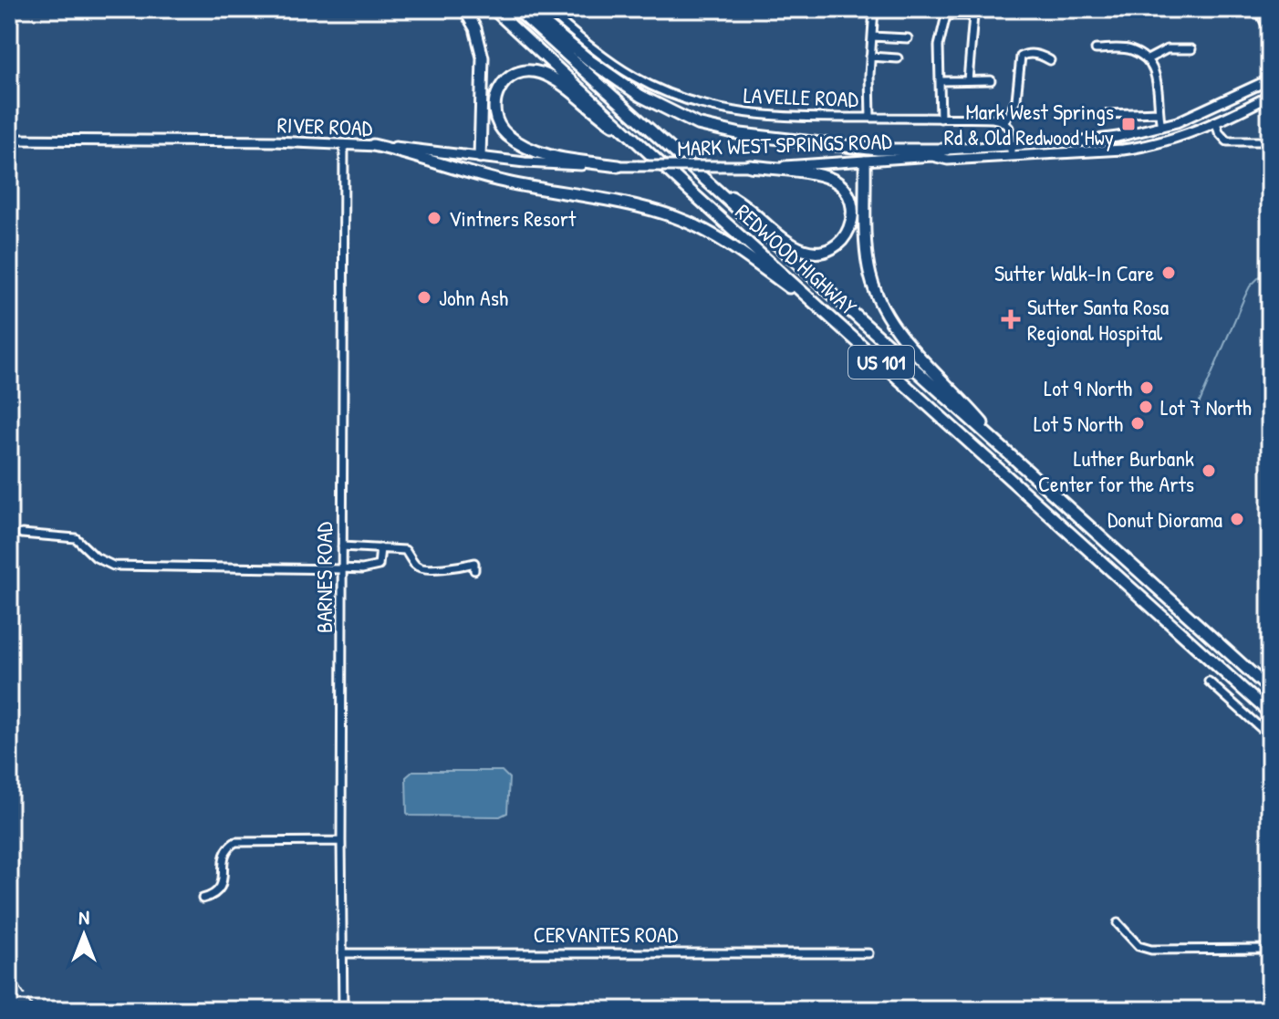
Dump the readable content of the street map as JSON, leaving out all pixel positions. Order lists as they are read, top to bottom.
{
  "streets": {
    "highway": ["REDWOOD HIGHWAY", "US 101"],
    "main road": ["RIVER ROAD", "MARK WEST SPRINGS ROAD"],
    "street": ["LAVELLE ROAD", "BARNES ROAD", "CERVANTES ROAD"]
  },
  "crossings": [
    ["RIVER ROAD", "MARK WEST SPRINGS ROAD"],
    ["RIVER ROAD", "BARNES ROAD"],
    ["BARNES ROAD", "CERVANTES ROAD"]
  ],
  "places": {
    "transit": ["Mark West Springs Rd & Old Redwood Hwy"],
    "other": [
      "Vintners Resort",
      "Sutter Walk-In Care",
      "John Ash",
      "Lot 9 North",
      "Lot 7 North",
      "Lot 5 North",
      "Luther Burbank Center for the Arts",
      "Donut Diorama"
    ],
    "health": ["Sutter Santa Rosa Regional Hospital"]
  },
  "north": "top"
}
